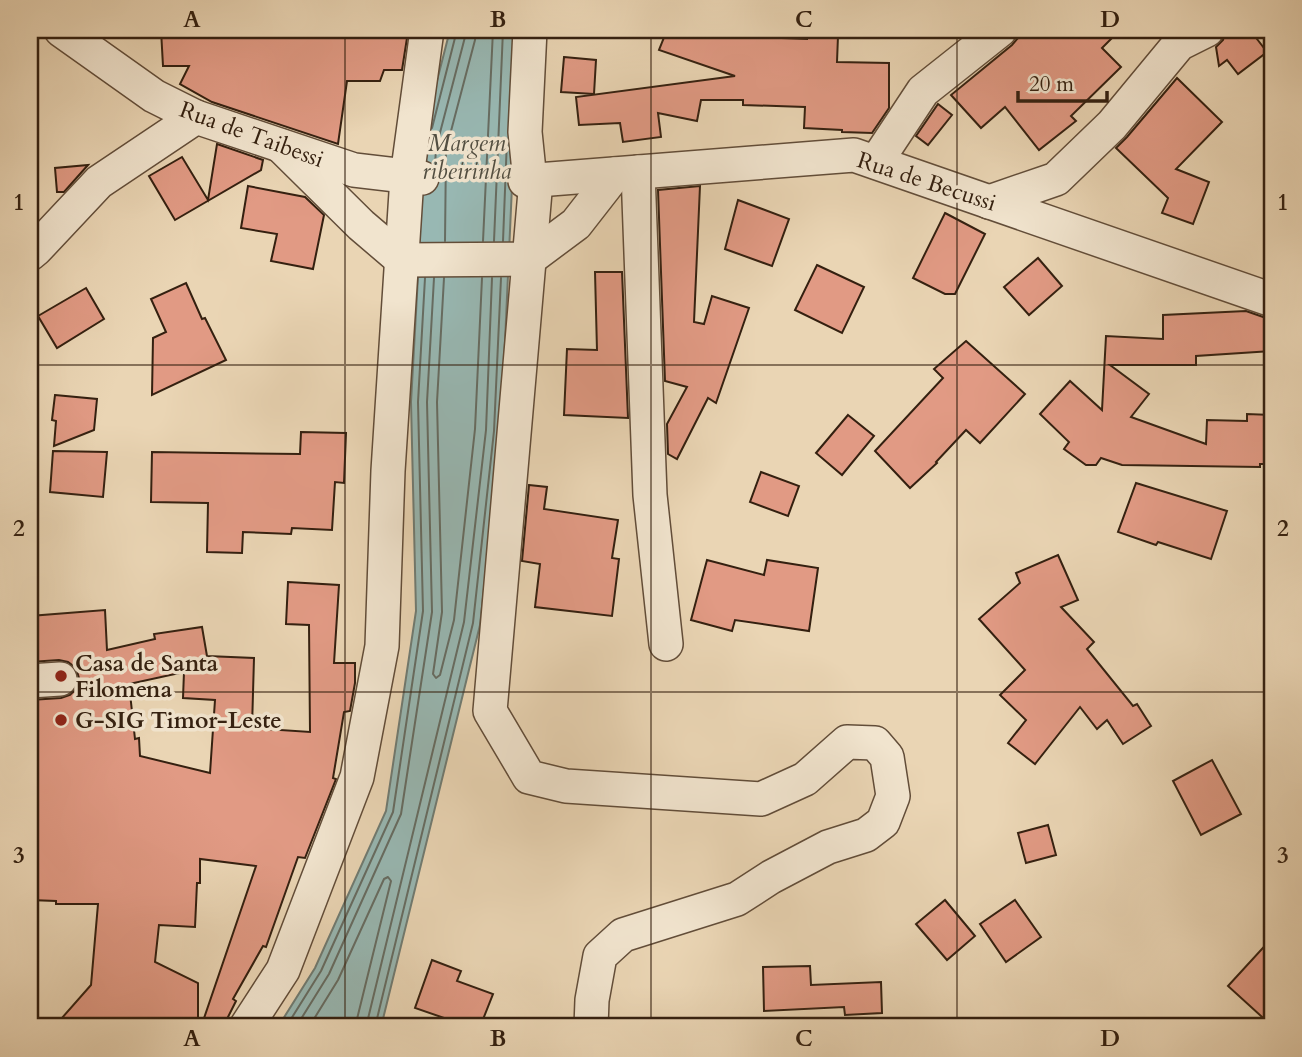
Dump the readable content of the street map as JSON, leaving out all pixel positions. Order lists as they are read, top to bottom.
{
  "streets": {
    "street": ["Rua de Taibessi", "Rua de Becussi"]
  },
  "water": ["Margem ribeirinha"],
  "places": ["Casa de Santa Filomena", "G-SIG Timor-Leste"],
  "scale_bar": "20 m",
  "grid": {
    "columns": [
      "A",
      "B",
      "C",
      "D"
    ],
    "rows": ["1", "2", "3"]
  }
}
